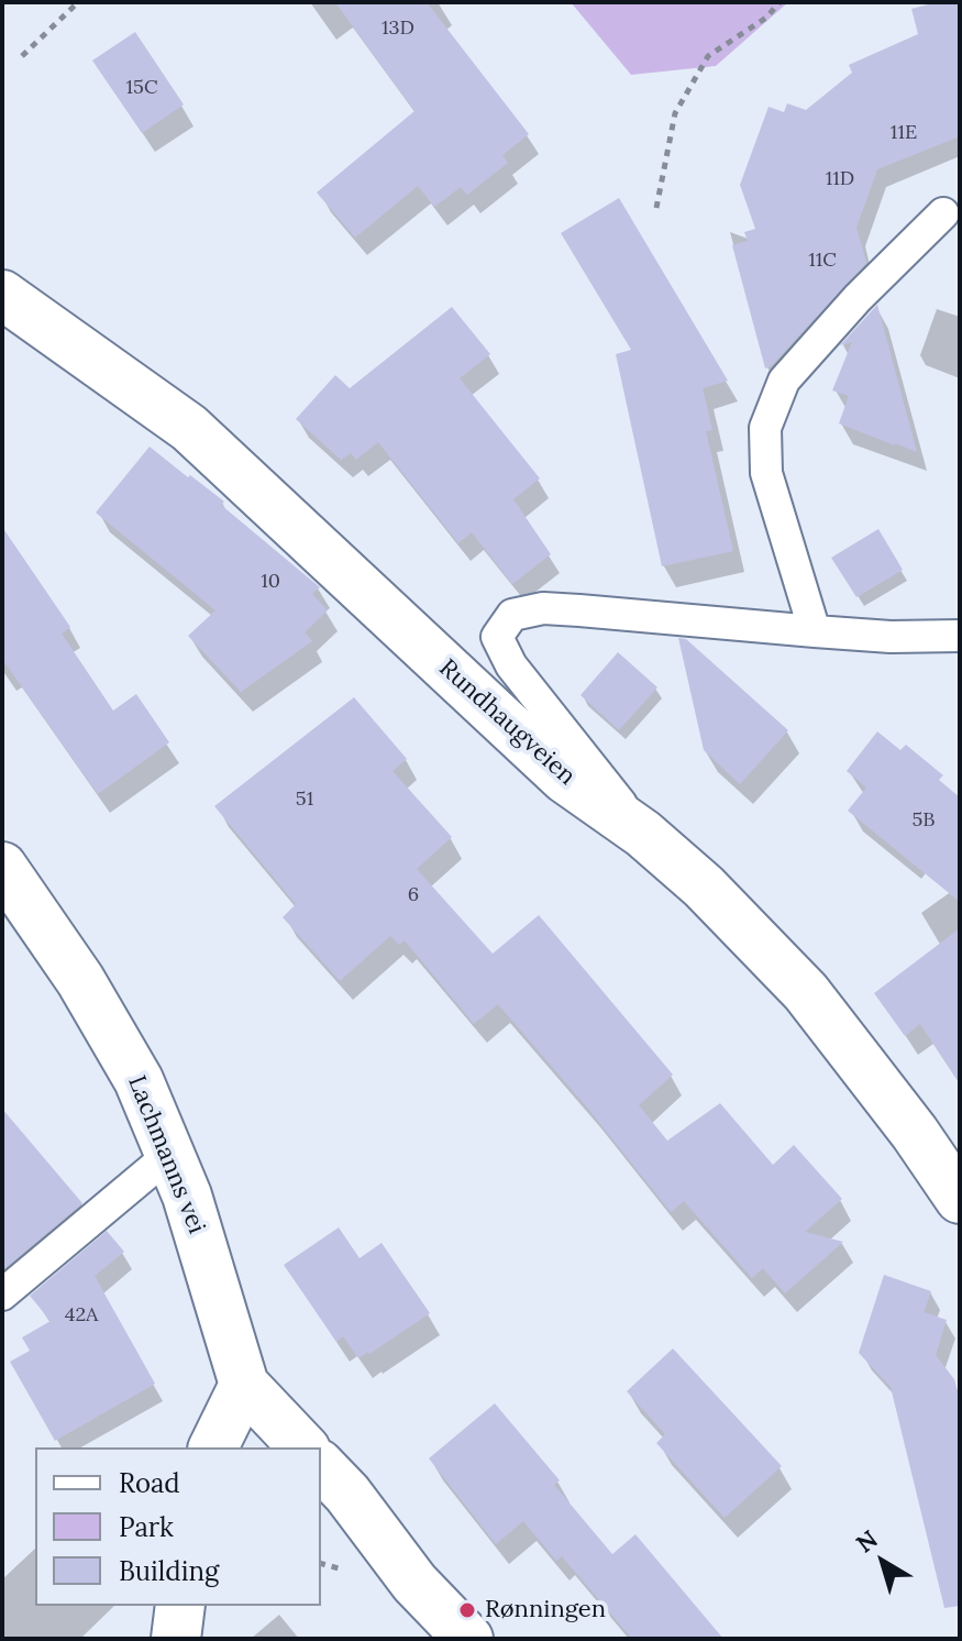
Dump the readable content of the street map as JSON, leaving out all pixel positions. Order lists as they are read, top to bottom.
{
  "streets": {
    "street": ["Rundhaugveien", "Lachmanns vei"]
  },
  "places": ["Rønningen"],
  "house_numbers": [
    "13D",
    "15C",
    "11E",
    "11D",
    "11C",
    "10",
    "51",
    "5B",
    "6",
    "42A"
  ],
  "legend": ["Road", "Park", "Building"],
  "north": "top left"
}
